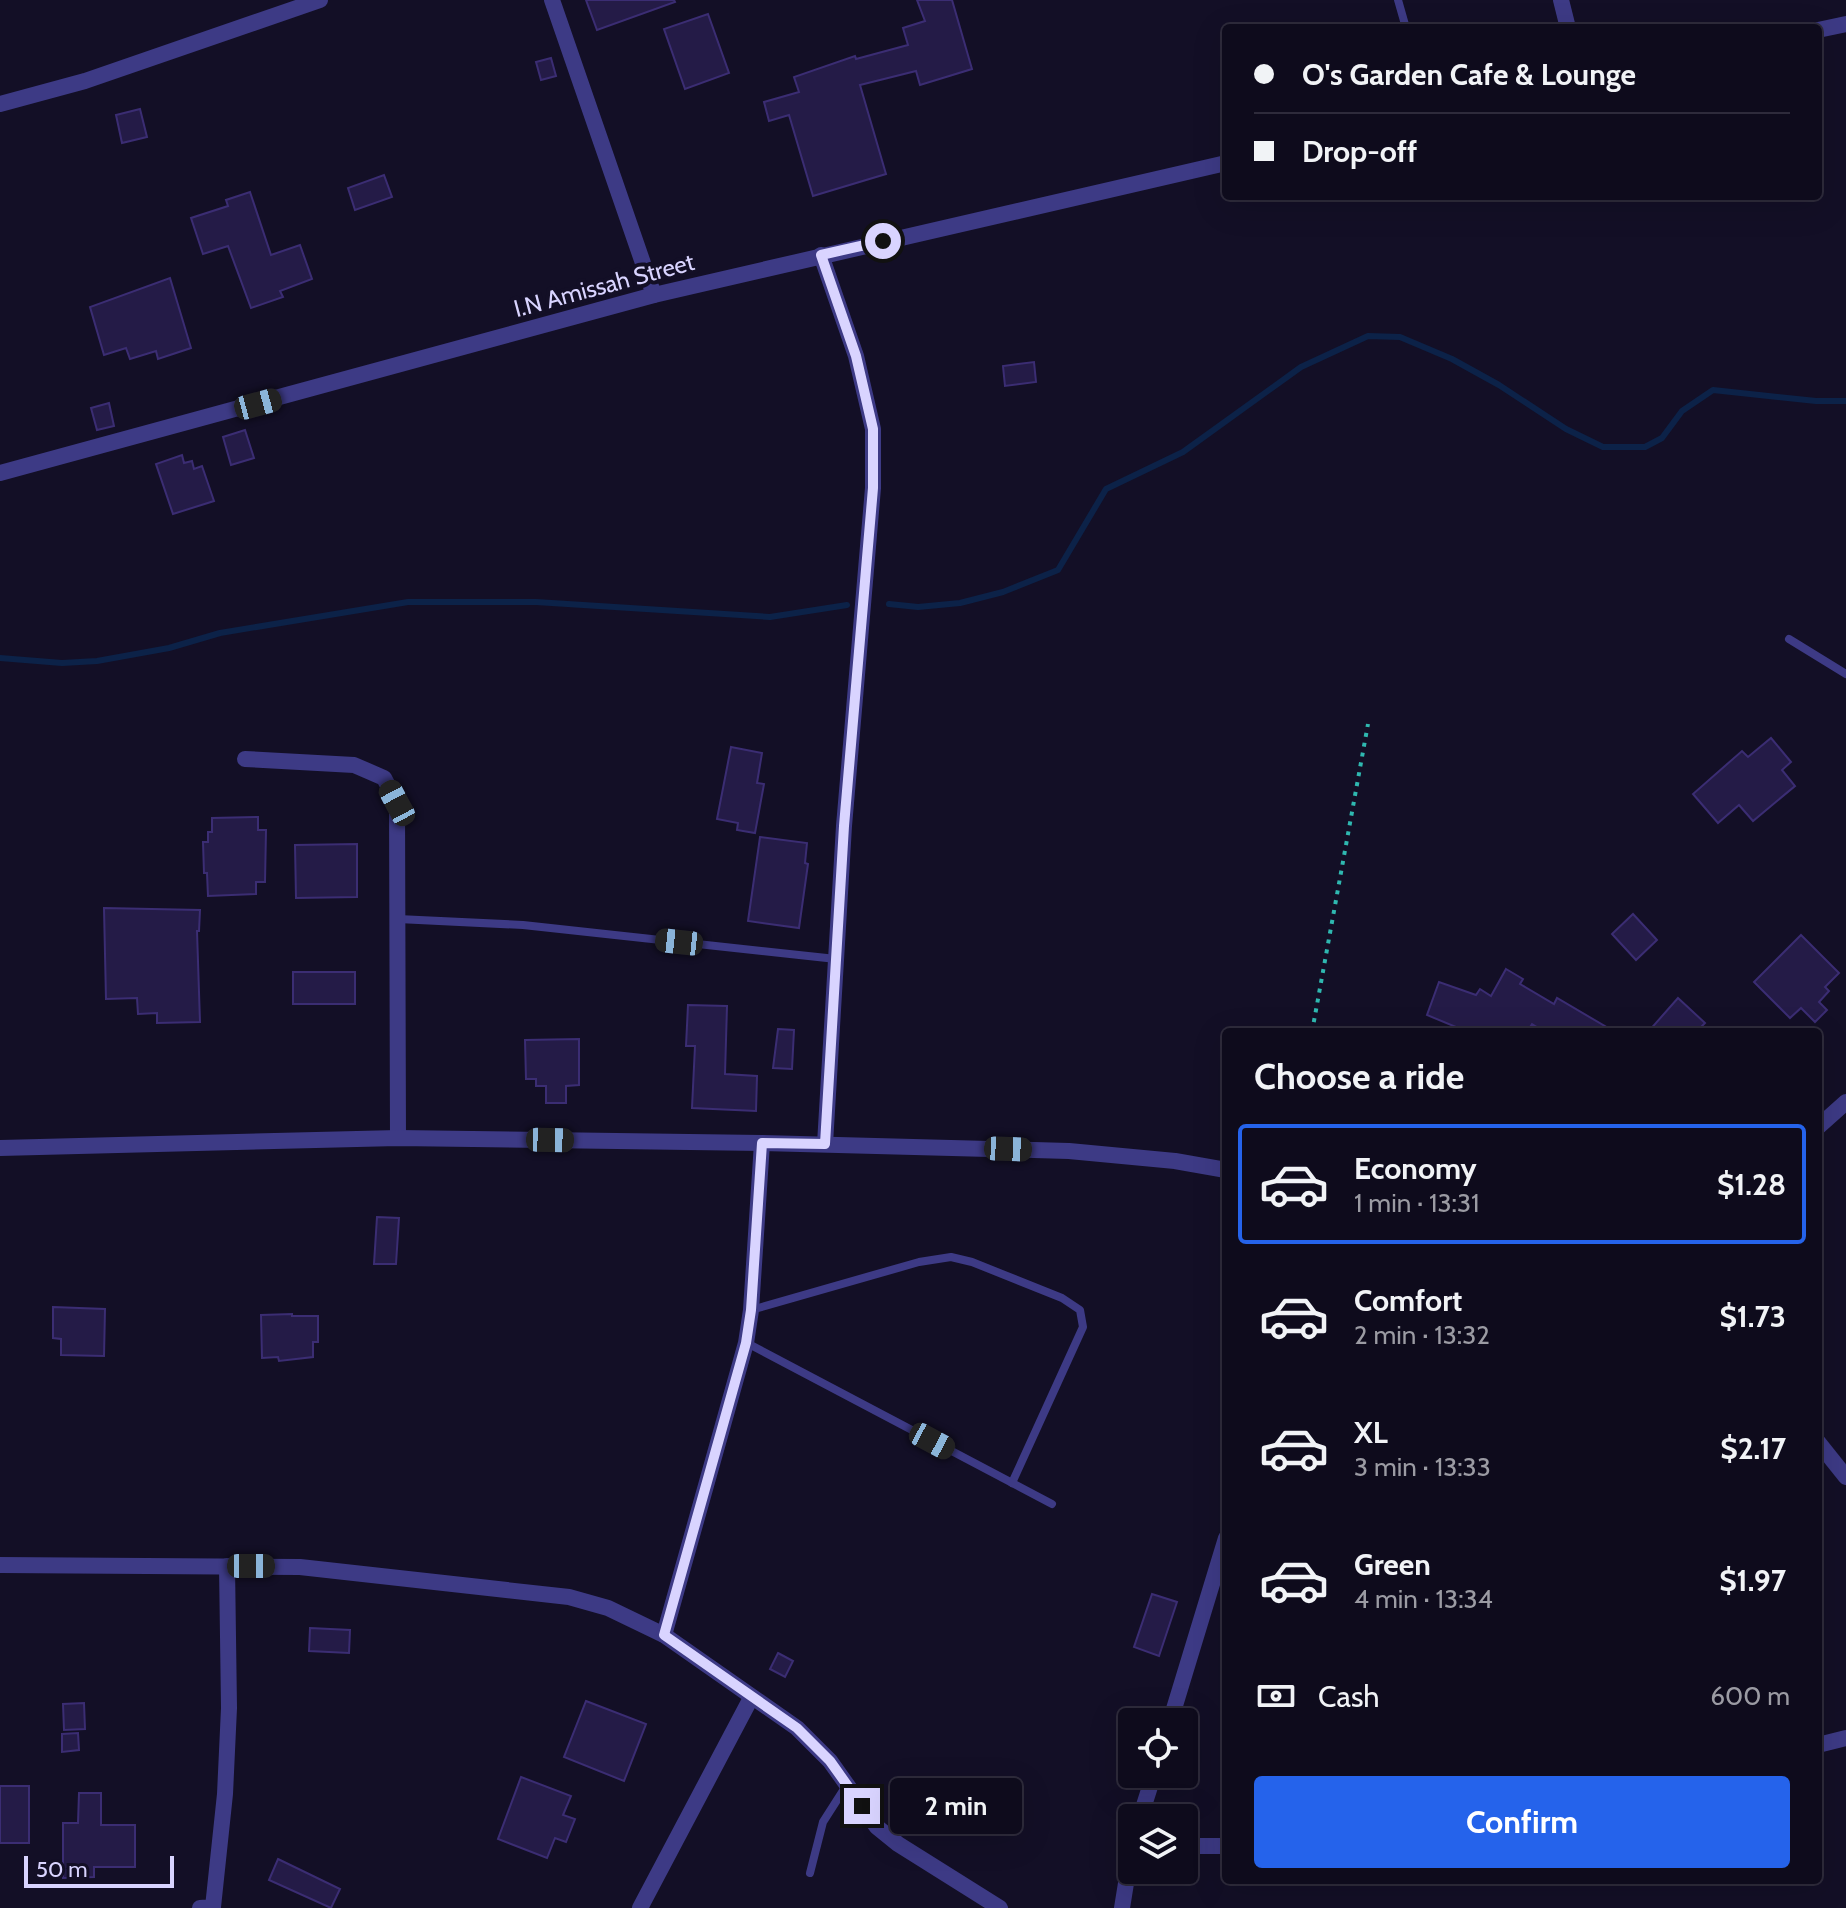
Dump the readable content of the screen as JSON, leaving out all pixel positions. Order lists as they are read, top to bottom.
{
  "streets": {
    "street": ["I.N Amissah Street"]
  },
  "scale_bar": "50 m",
  "page": {
    "banner": ["O's Garden Cafe & Lounge", "Drop-off"],
    "heading": "Choose a ride",
    "list": [
      {
        "name": "Economy",
        "note": "1 min · 13:31",
        "value": "$1.28"
      },
      {
        "name": "Comfort",
        "note": "2 min · 13:32",
        "value": "$1.73"
      },
      {
        "name": "XL",
        "note": "3 min · 13:33",
        "value": "$2.17"
      },
      {
        "name": "Green",
        "note": "4 min · 13:34",
        "value": "$1.97"
      }
    ],
    "pay": ["Cash", "600 m"],
    "buttons": "Confirm",
    "bubble": "2 min",
    "scale": "50 m"
  }
}
